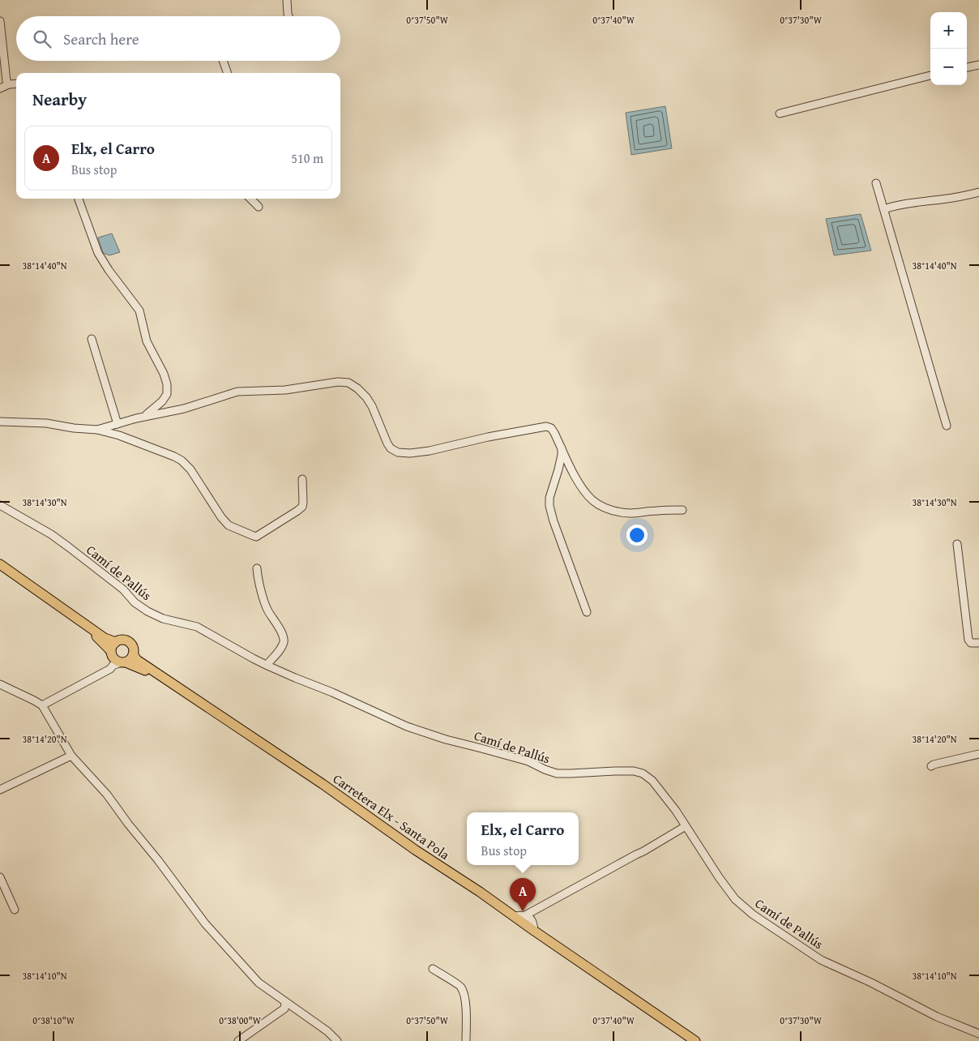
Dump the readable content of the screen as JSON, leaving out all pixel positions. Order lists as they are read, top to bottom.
{
  "streets": {
    "main road": ["Carretera Elx - Santa Pola"],
    "street": ["Camí de Pallús"]
  },
  "page": {
    "map_buttons": ["+", "−"],
    "search": "Search here",
    "heading": "Nearby",
    "list": [
      {
        "mark": "A",
        "name": "Elx, el Carro",
        "note": "Bus stop",
        "value": "510 m"
      }
    ],
    "popup": ["Elx, el Carro", "Bus stop"],
    "pins": "A"
  },
  "coordinates": [
    "0°37'50\"W",
    "0°37'40\"W",
    "0°37'30\"W",
    "38°14'40\"N",
    "38°14'30\"N",
    "38°14'20\"N",
    "38°14'10\"N",
    "0°38'10\"W",
    "0°38'00\"W"
  ]
}
